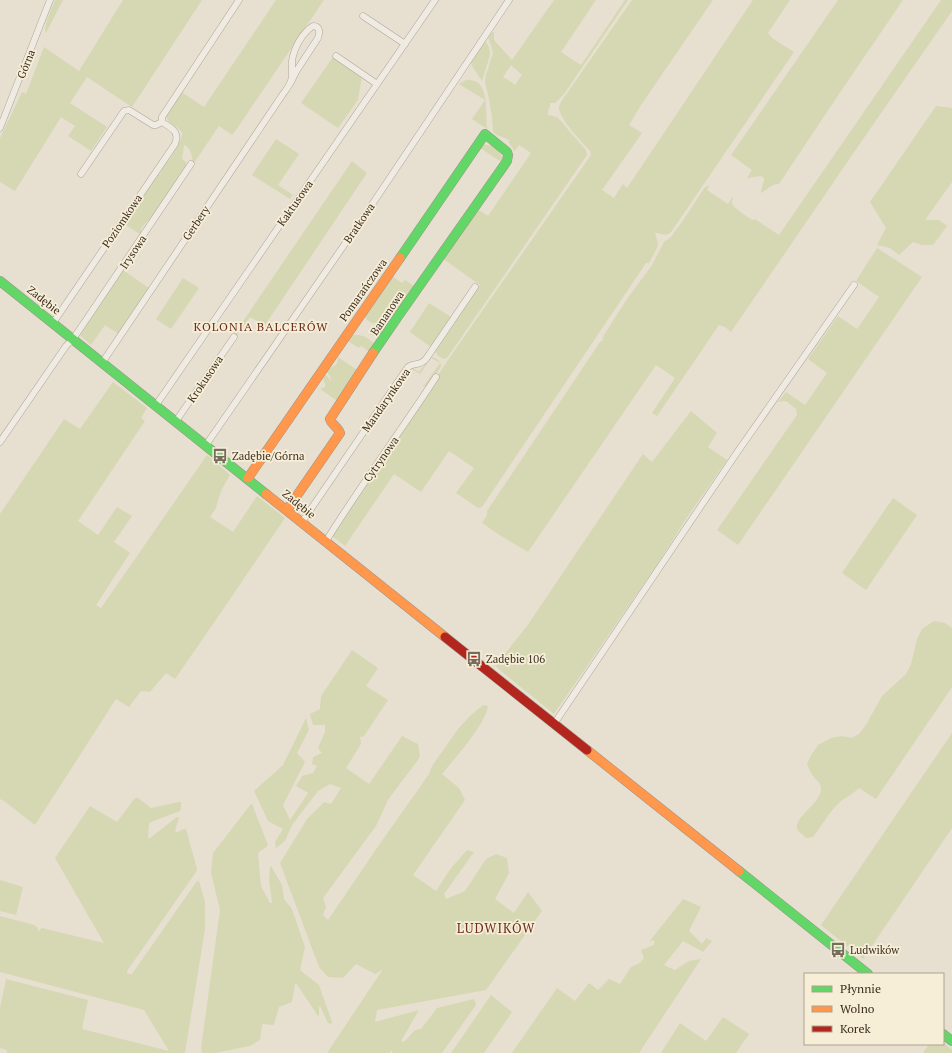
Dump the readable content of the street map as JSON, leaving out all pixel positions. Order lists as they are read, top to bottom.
{
  "streets": {
    "street": [
      "Górna",
      "Kaktusowa",
      "Poziomkowa",
      "Gerbery",
      "Bratkowa",
      "Irysowa",
      "Pomarańczowa",
      "Zadębie",
      "Bananowa",
      "Krokusowa",
      "Mandarynkowa",
      "Cytrynowa"
    ]
  },
  "crossings": [
    ["Kaktusowa", "Zadębie"],
    ["Poziomkowa", "Zadębie"],
    ["Gerbery", "Zadębie"],
    ["Bratkowa", "Zadębie"],
    ["Irysowa", "Zadębie"],
    ["Pomarańczowa", "Zadębie"],
    ["Pomarańczowa", "Bananowa"],
    ["Zadębie", "Bananowa"],
    ["Zadębie", "Krokusowa"],
    ["Zadębie", "Mandarynkowa"],
    ["Zadębie", "Cytrynowa"]
  ],
  "districts": ["KOLONIA BALCERÓW", "LUDWIKÓW"],
  "places": {
    "bus stop": ["Zadębie/Górna", "Zadębie 106", "Ludwików"]
  },
  "legend": ["Płynnie", "Wolno", "Korek"]
}
